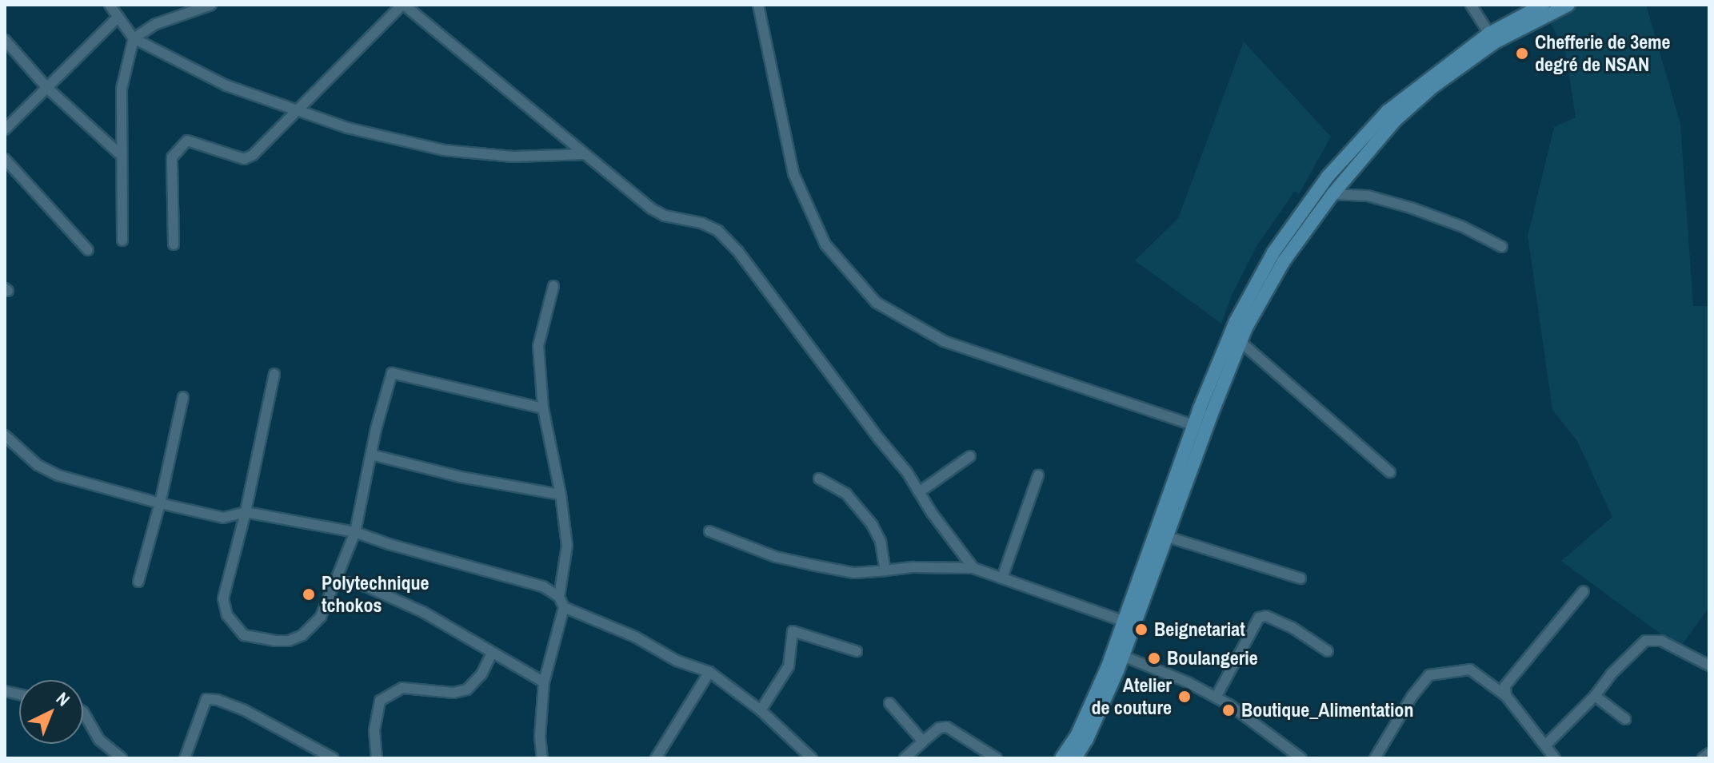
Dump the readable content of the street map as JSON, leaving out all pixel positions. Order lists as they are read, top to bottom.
{
  "places": [
    "Chefferie de 3eme degré de NSAN",
    "Polytechnique tchokos",
    "Beignetariat",
    "Boulangerie",
    "Atelier de couture",
    "Boutique_Alimentation"
  ],
  "north": "top right"
}
